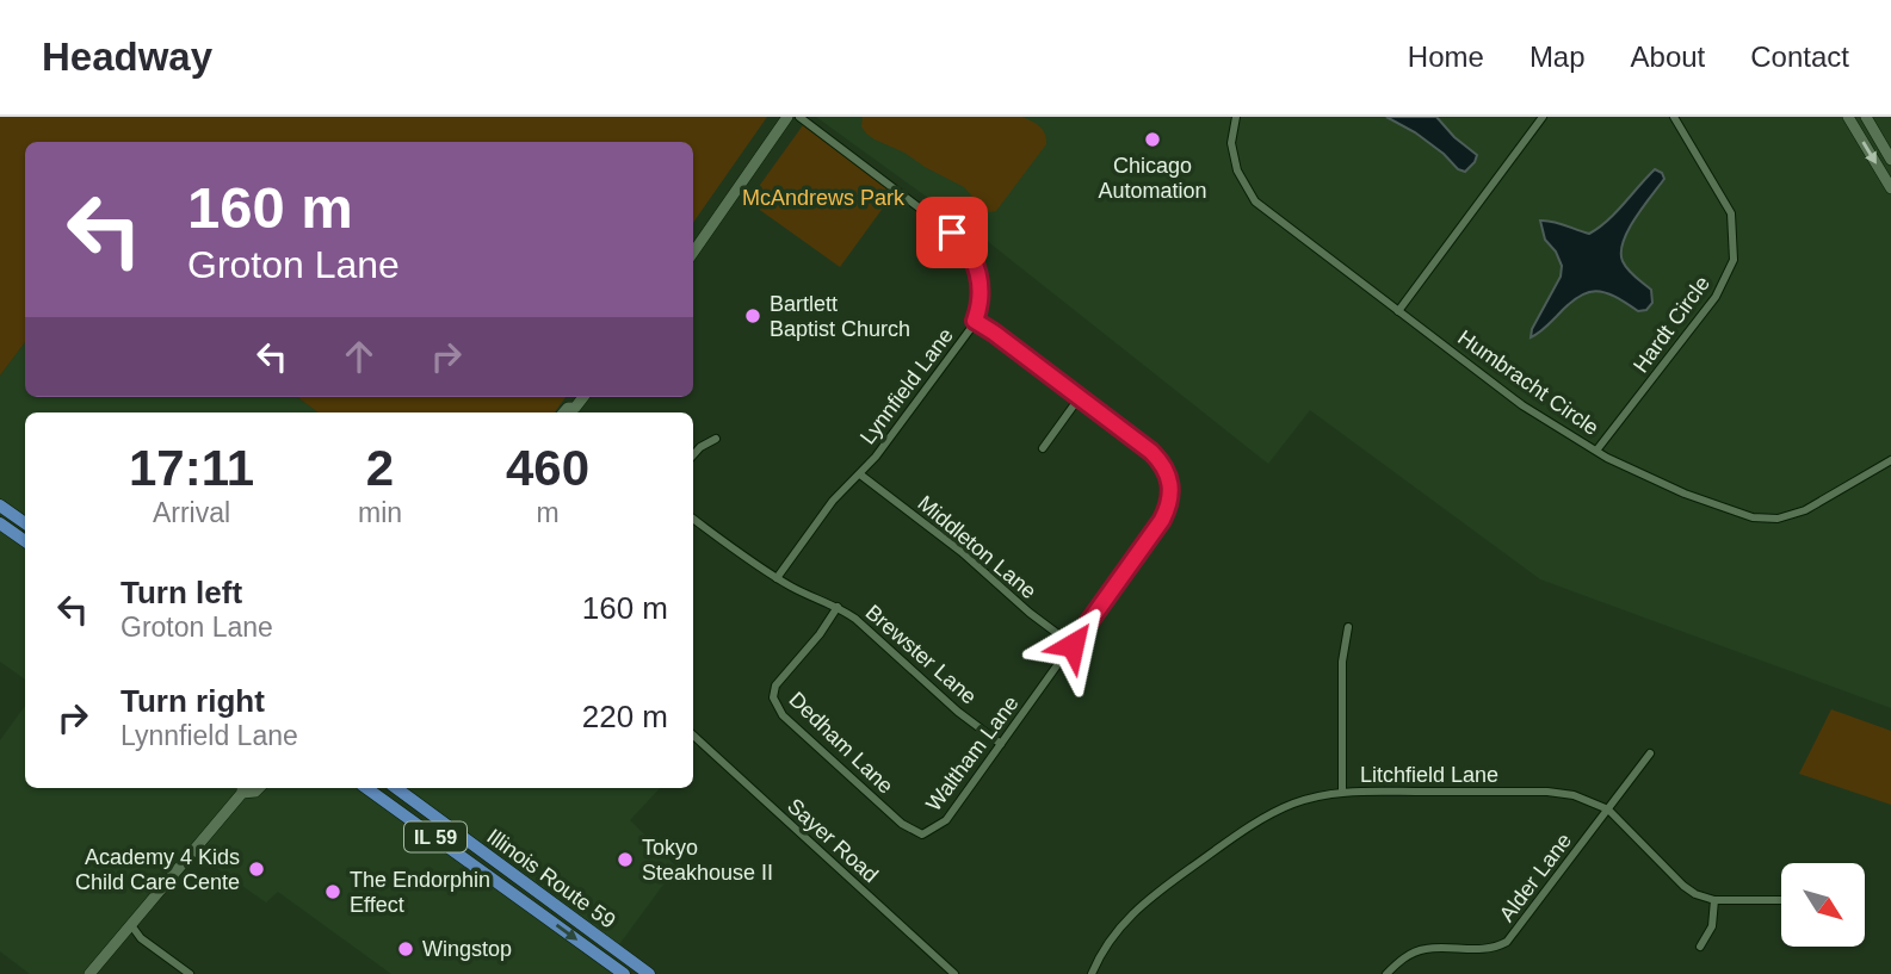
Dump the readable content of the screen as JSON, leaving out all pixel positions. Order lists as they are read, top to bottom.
{
  "streets": {
    "main road": ["IL 59", "Illinois Route 59"],
    "street": [
      "Hardt Circle",
      "Humbracht Circle",
      "Lynnfield Lane",
      "Middleton Lane",
      "Brewster Lane",
      "Dedham Lane",
      "Waltham Lane",
      "Litchfield Lane",
      "Sayer Road",
      "Alder Lane"
    ]
  },
  "crossings": [
    ["Hardt Circle", "Humbracht Circle"],
    ["Lynnfield Lane", "Middleton Lane"],
    ["Lynnfield Lane", "Brewster Lane"],
    ["Middleton Lane", "Waltham Lane"],
    ["Brewster Lane", "Dedham Lane"],
    ["Brewster Lane", "Waltham Lane"],
    ["Dedham Lane", "Waltham Lane"],
    ["Litchfield Lane", "Alder Lane"]
  ],
  "parks": ["McAndrews Park"],
  "places": [
    "Chicago Automation",
    "Bartlett Baptist Church",
    "Tokyo Steakhouse II",
    "Academy 4 Kids Child Care Cente",
    "The Endorphin Effect",
    "Wingstop"
  ],
  "north": "bottom right",
  "page": {
    "header": "Headway",
    "nav": [
      "Home",
      "Map",
      "About",
      "Contact"
    ],
    "turn": ["160 m", "Groton Lane"],
    "eta": [
      "17:11",
      "Arrival",
      "2",
      "min",
      "460",
      "m"
    ],
    "list": [
      {
        "name": "Turn left",
        "note": "Groton Lane",
        "value": "160 m"
      },
      {
        "name": "Turn right",
        "note": "Lynnfield Lane",
        "value": "220 m"
      }
    ]
  }
}
